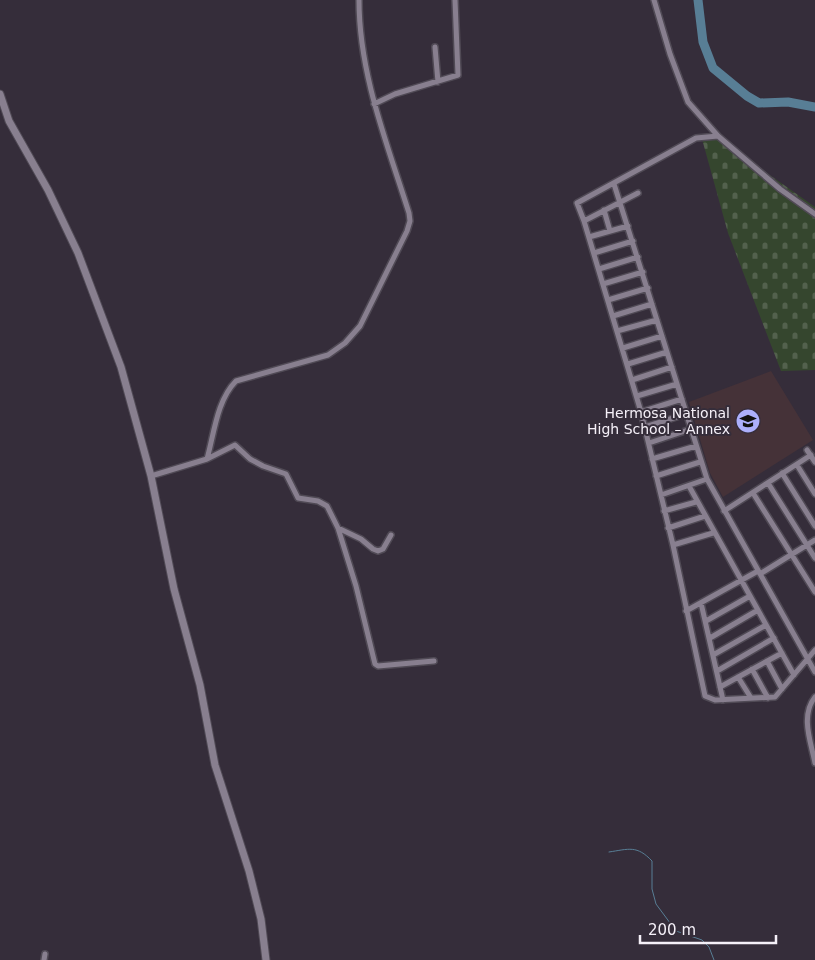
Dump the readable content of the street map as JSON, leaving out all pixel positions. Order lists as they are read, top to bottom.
{
  "places": {
    "school or university": ["Hermosa National High School – Annex"]
  },
  "scale_bar": "200 m"
}
